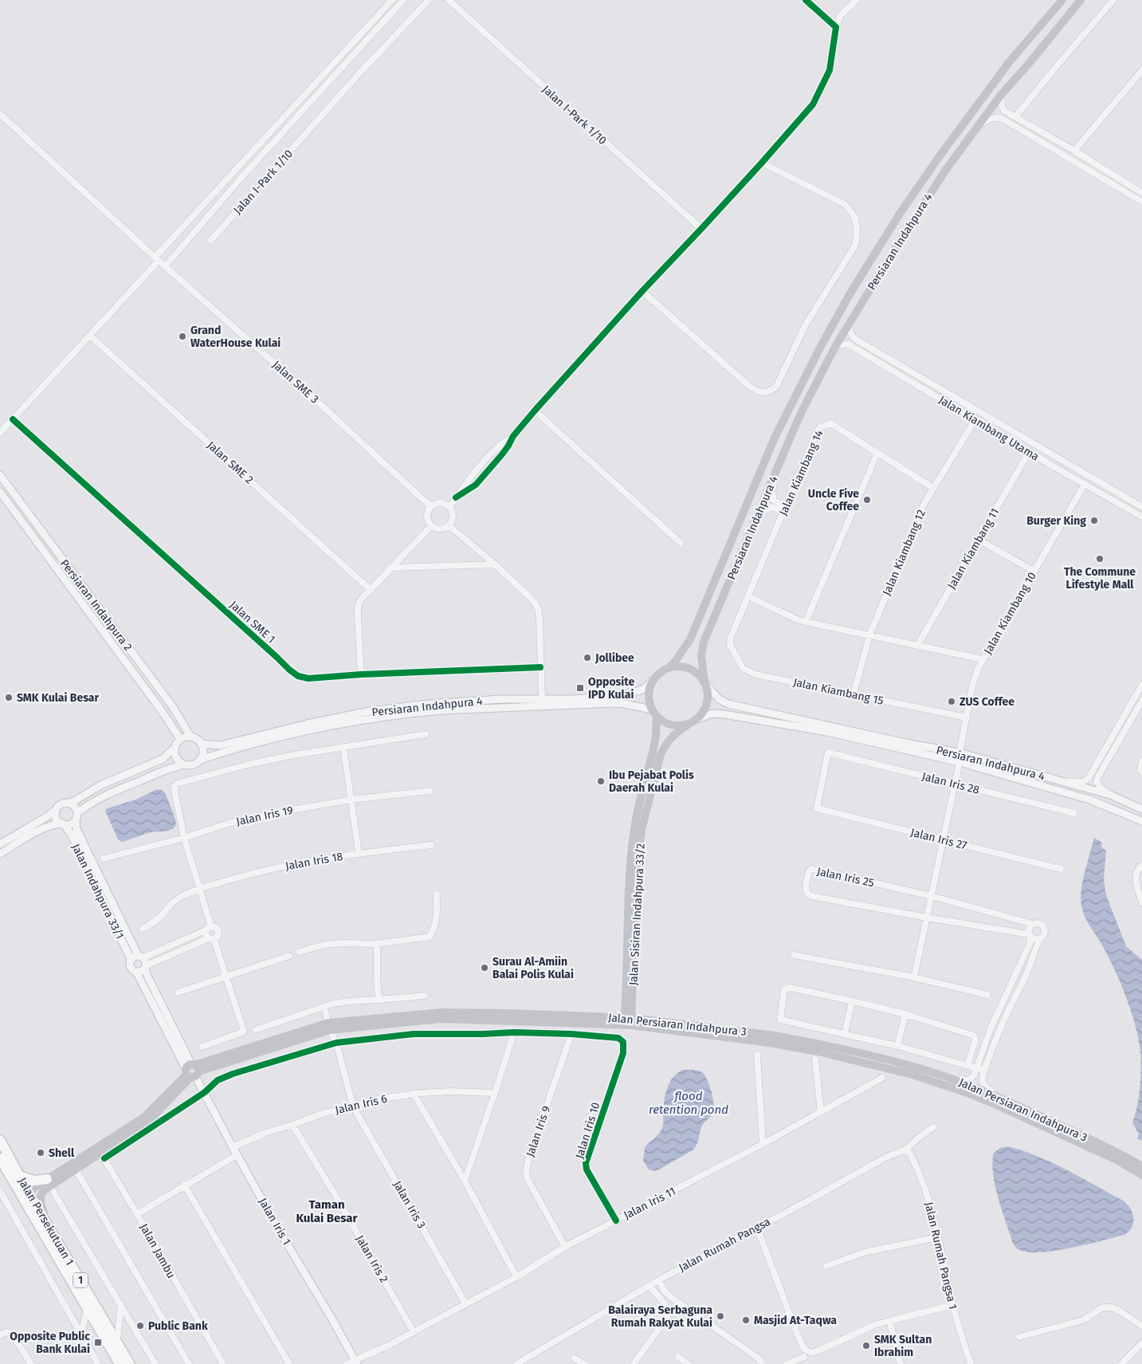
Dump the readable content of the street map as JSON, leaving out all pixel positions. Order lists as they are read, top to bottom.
{
  "streets": {
    "highway": ["Jalan Persekutuan 1", "1"],
    "main road": ["Persiaran Indahpura 4", "Jalan Sisiran Indahpura 33/2", "Jalan Persiaran Indahpura 3"],
    "street": [
      "Jalan I-Park 1/10",
      "Jalan SME 3",
      "Jalan Kiambang Utama",
      "Jalan SME 2",
      "Jalan Kiambang 14",
      "Jalan Kiambang 11",
      "Jalan Kiambang 12",
      "Persiaran Indahpura 2",
      "Jalan Kiambang 10",
      "Jalan SME 1",
      "Jalan Kiambang 15",
      "Jalan Iris 28",
      "Jalan Iris 19",
      "Jalan Iris 27",
      "Jalan Iris 18",
      "Jalan Iris 25",
      "Jalan Indahpura 33/1",
      "Jalan Iris 6",
      "Jalan Iris 10",
      "Jalan Iris 9",
      "Jalan Iris 11",
      "Jalan Iris 3",
      "Jalan Iris 1",
      "Jalan Rumah Pangsa",
      "Jalan Jambu",
      "Jalan Rumah Pangsa 1",
      "Jalan Iris 2"
    ]
  },
  "crossings": [
    ["Persiaran Indahpura 4", "Jalan Kiambang Utama"],
    ["Persiaran Indahpura 4", "Persiaran Indahpura 2"],
    ["Persiaran Indahpura 4", "Jalan Kiambang 10"],
    ["Persiaran Indahpura 4", "Jalan Sisiran Indahpura 33/2"],
    ["Jalan Kiambang Utama", "Jalan Kiambang 11"],
    ["Jalan Kiambang Utama", "Jalan Kiambang 12"],
    ["Jalan Kiambang Utama", "Jalan Kiambang 10"],
    ["Jalan Kiambang 14", "Jalan Kiambang 12"],
    ["Jalan Kiambang 14", "Jalan Kiambang 15"],
    ["Jalan Kiambang 12", "Jalan Kiambang 15"],
    ["Jalan Kiambang 10", "Jalan Kiambang 15"],
    ["Jalan Iris 28", "Jalan Iris 27"],
    ["Jalan Sisiran Indahpura 33/2", "Jalan Persiaran Indahpura 3"],
    ["Jalan Persiaran Indahpura 3", "Jalan Iris 3"],
    ["Jalan Persiaran Indahpura 3", "Jalan Iris 1"],
    ["Jalan Iris 6", "Jalan Iris 3"],
    ["Jalan Iris 6", "Jalan Iris 1"],
    ["Jalan Iris 6", "Jalan Iris 2"],
    ["Jalan Iris 10", "Jalan Iris 9"],
    ["Jalan Iris 10", "Jalan Iris 11"],
    ["Jalan Iris 9", "Jalan Iris 11"],
    ["Jalan Iris 11", "Jalan Iris 3"],
    ["Jalan Iris 11", "Jalan Iris 1"],
    ["Jalan Iris 11", "Jalan Iris 2"],
    ["Jalan Rumah Pangsa", "Jalan Rumah Pangsa 1"]
  ],
  "districts": ["Taman Kulai Besar"],
  "water": ["flood retention pond"],
  "places": {
    "other": [
      "Grand WaterHouse Kulai",
      "Uncle Five Coffee",
      "Burger King",
      "The Commune Lifestyle Mall",
      "Jollibee",
      "SMK Kulai Besar",
      "ZUS Coffee",
      "Ibu Pejabat Polis Daerah Kulai",
      "Surau Al-Amiin Balai Polis Kulai",
      "Shell",
      "Balairaya Serbaguna Rumah Rakyat Kulai",
      "Masjid At-Taqwa",
      "Public Bank",
      "SMK Sultan Ibrahim"
    ],
    "transit": ["Opposite IPD Kulai", "Opposite Public Bank Kulai"]
  }
}
